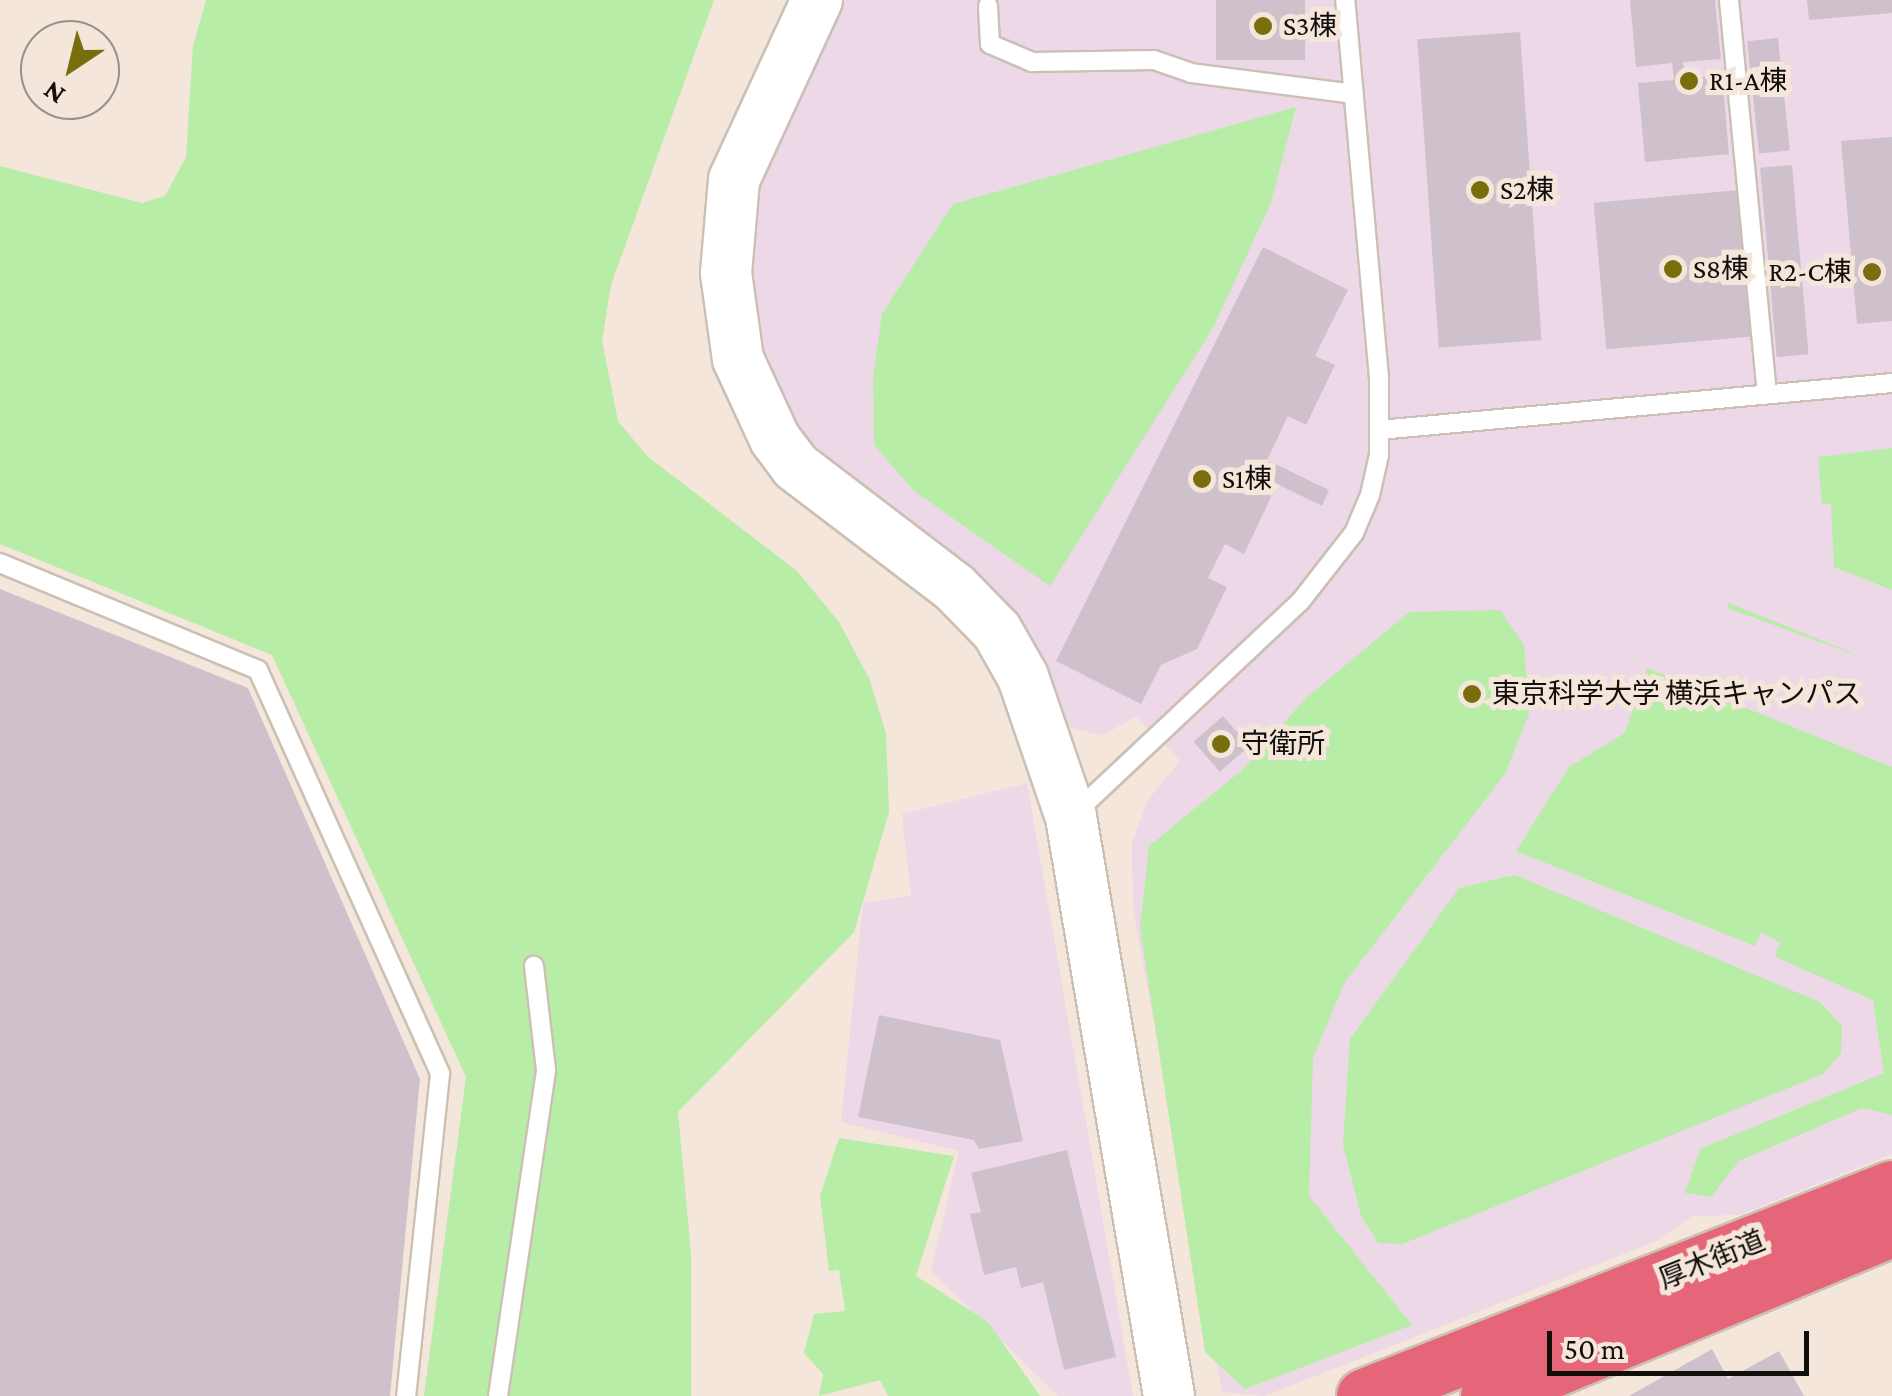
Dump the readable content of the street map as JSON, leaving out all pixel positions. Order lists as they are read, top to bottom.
{
  "streets": {
    "highway": ["厚木街道"]
  },
  "places": [
    "S3棟",
    "R1-A棟",
    "S2棟",
    "S8棟",
    "R2-C棟",
    "S1棟",
    "東京科学大学 横浜キャンパス",
    "守衛所"
  ],
  "scale_bar": "50 m",
  "north": "bottom left"
}
